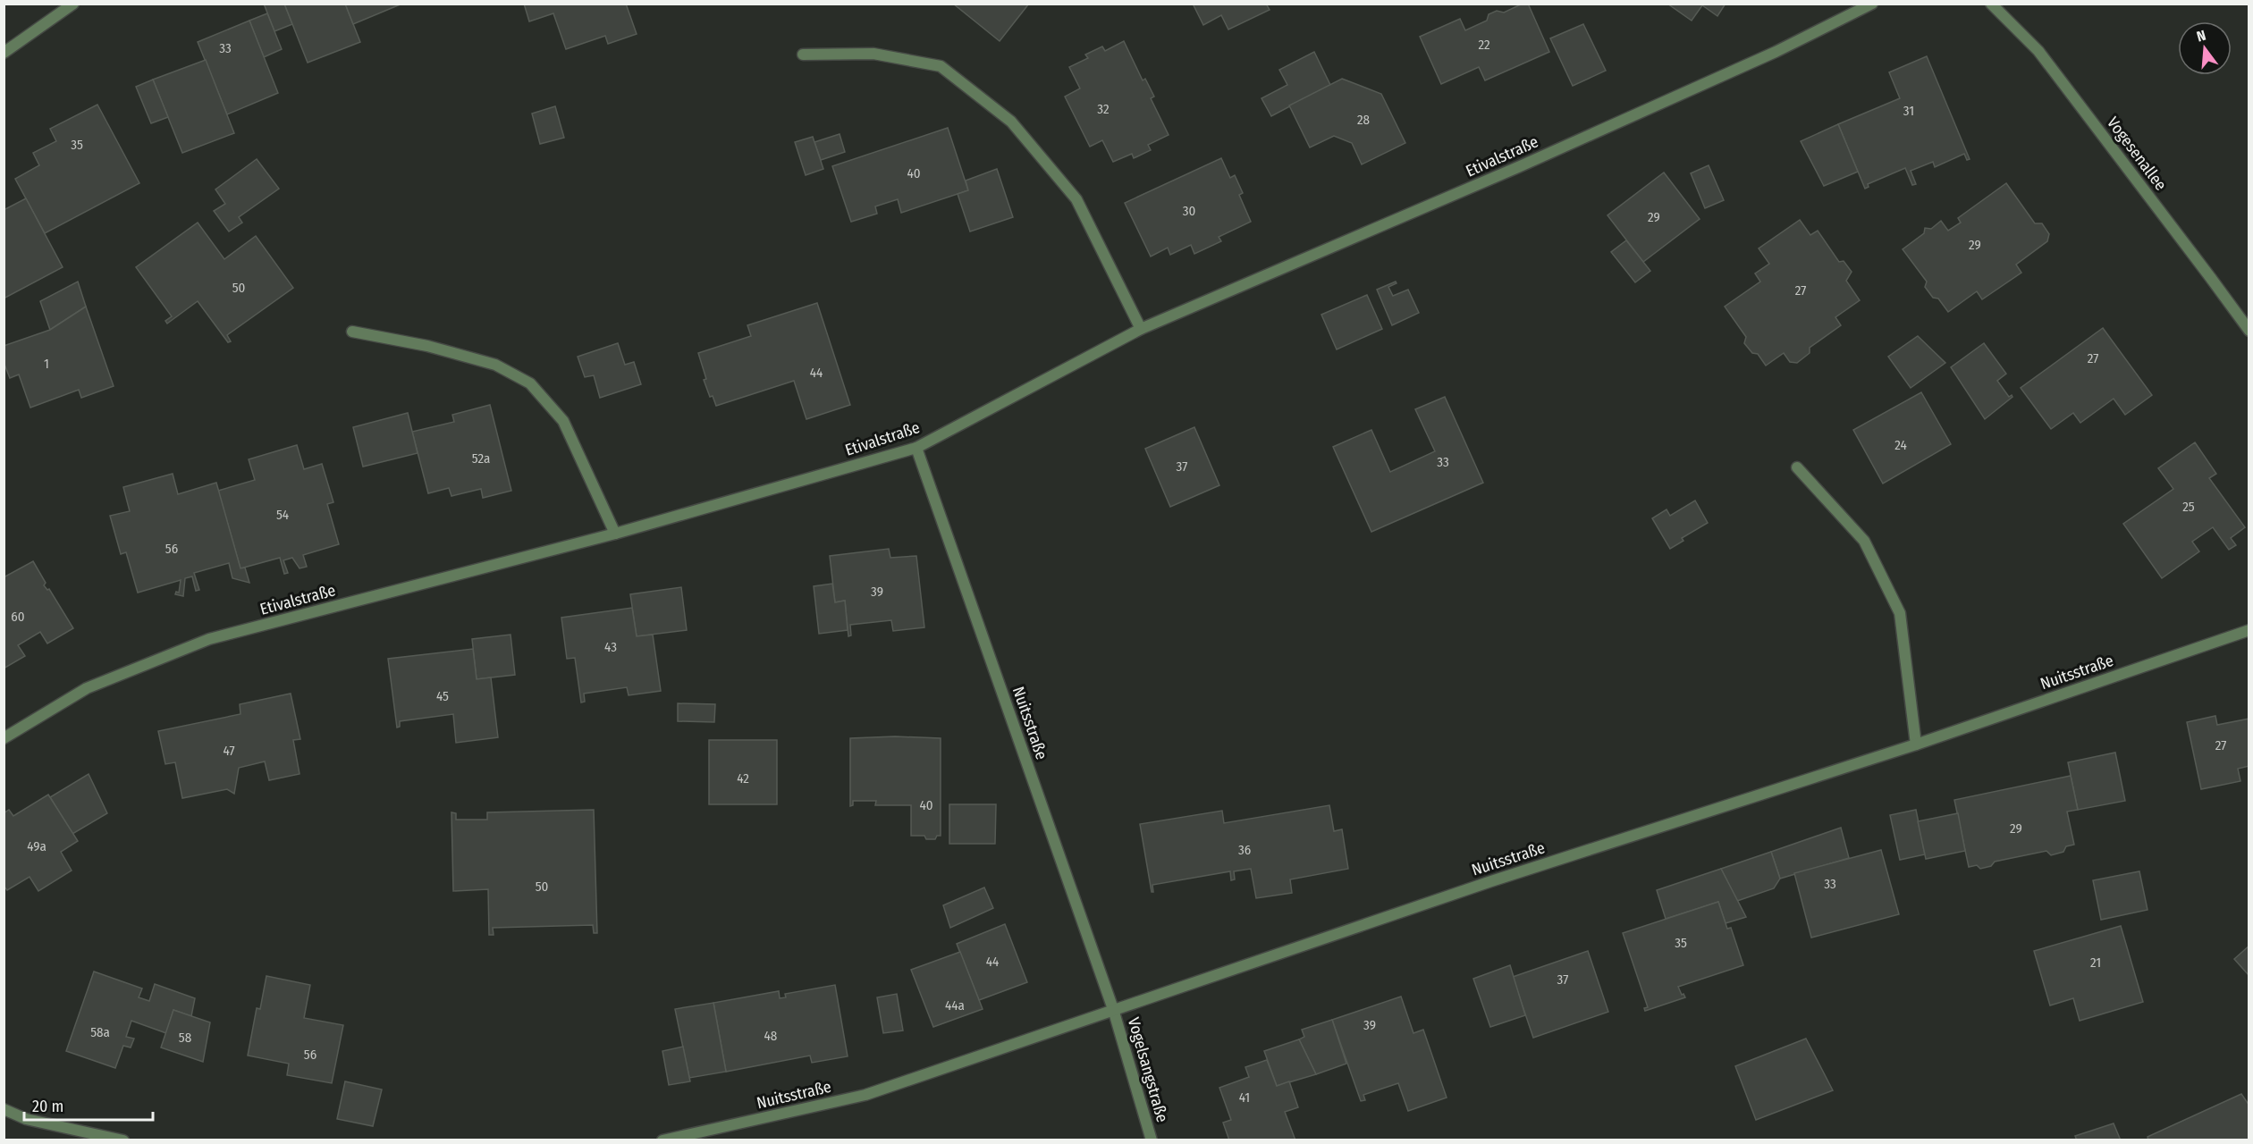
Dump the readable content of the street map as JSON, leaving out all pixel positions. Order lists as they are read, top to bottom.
{
  "streets": {
    "street": [
      "Vogesenallee",
      "Etivalstraße",
      "Nuitsstraße",
      "Vogelsangstraße"
    ]
  },
  "crossings": [
    ["Etivalstraße", "Nuitsstraße"],
    ["Nuitsstraße", "Vogelsangstraße"]
  ],
  "house_numbers": [
    "22",
    "33",
    "32",
    "31",
    "28",
    "35",
    "40",
    "30",
    "29",
    "29",
    "50",
    "27",
    "27",
    "1",
    "44",
    "24",
    "52a",
    "33",
    "37",
    "25",
    "54",
    "56",
    "39",
    "60",
    "43",
    "45",
    "27",
    "47",
    "42",
    "40",
    "29",
    "49a",
    "36",
    "33",
    "50",
    "35",
    "44",
    "21",
    "37",
    "44a",
    "39",
    "58a",
    "48",
    "58",
    "56",
    "41"
  ],
  "scale_bar": "20 m",
  "north": "top"
}
